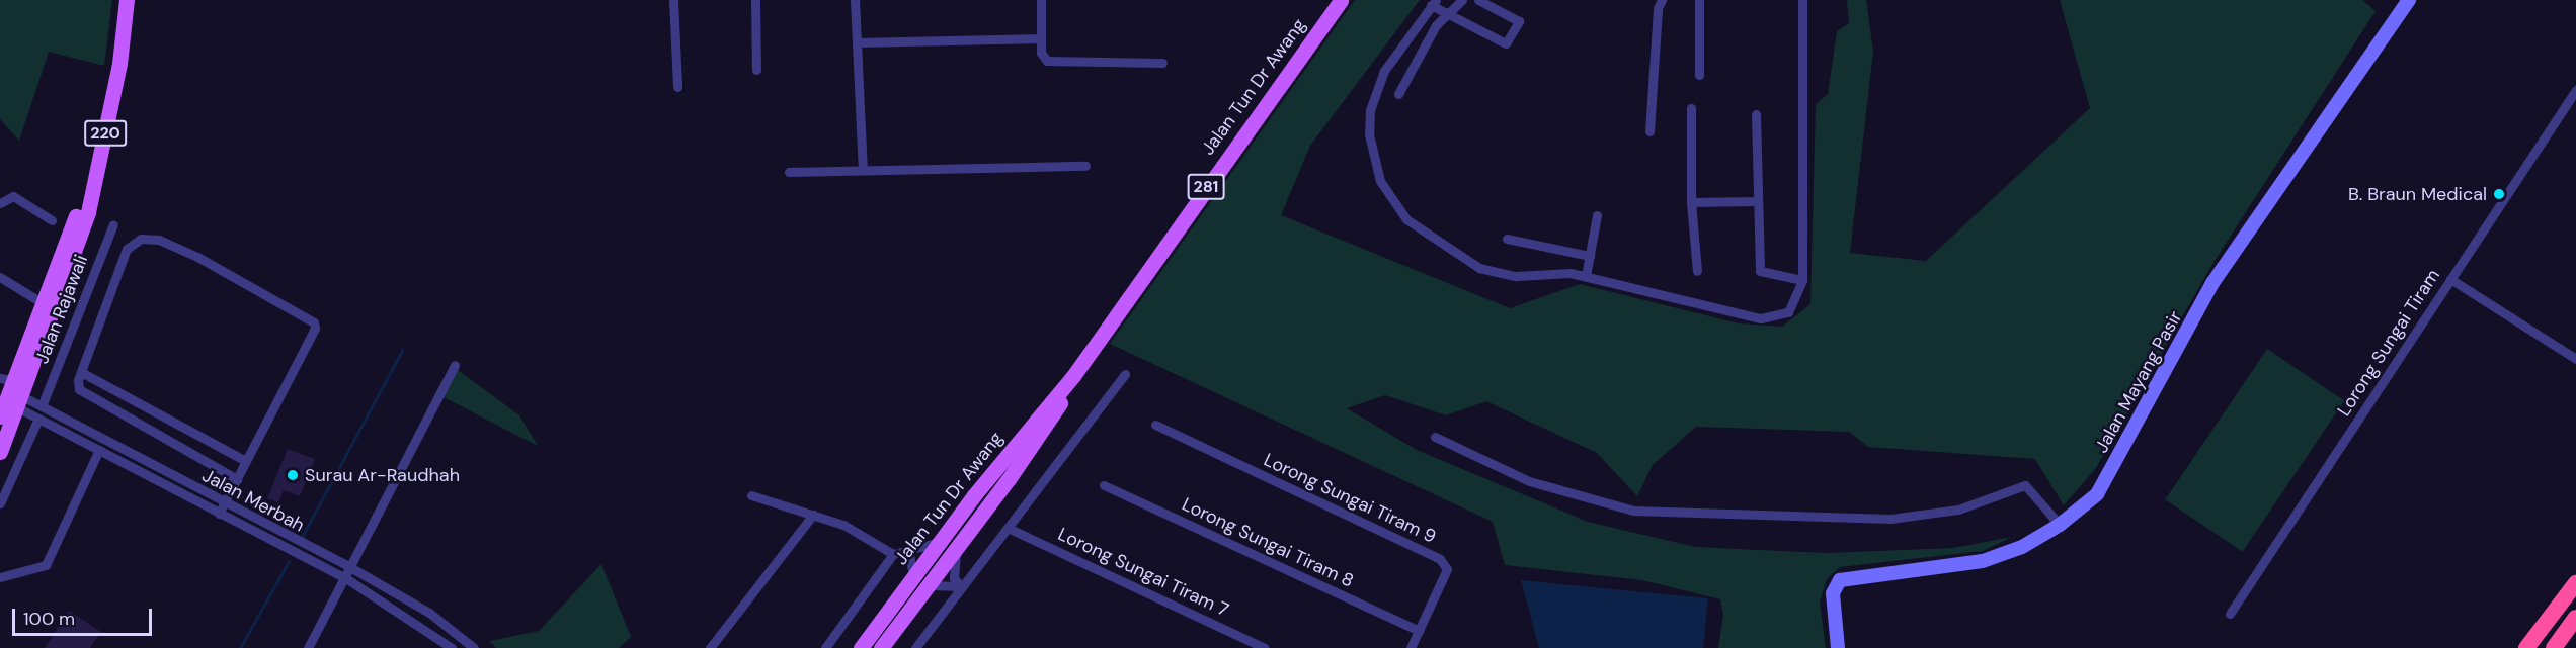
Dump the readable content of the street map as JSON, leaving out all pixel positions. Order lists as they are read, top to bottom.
{
  "streets": {
    "main road": ["Jalan Tun Dr Awang", "220", "281"],
    "street": [
      "Jalan Rajawali",
      "Lorong Sungai Tiram",
      "Jalan Mayang Pasir",
      "Lorong Sungai Tiram 9",
      "Jalan Merbah",
      "Lorong Sungai Tiram 8",
      "Lorong Sungai Tiram 7"
    ]
  },
  "crossings": [
    ["220", "Jalan Merbah"],
    ["Jalan Rajawali", "Jalan Merbah"],
    ["Lorong Sungai Tiram 9", "Lorong Sungai Tiram 8"]
  ],
  "places": ["B. Braun Medical", "Surau Ar-Raudhah"],
  "scale_bar": "100 m"
}
